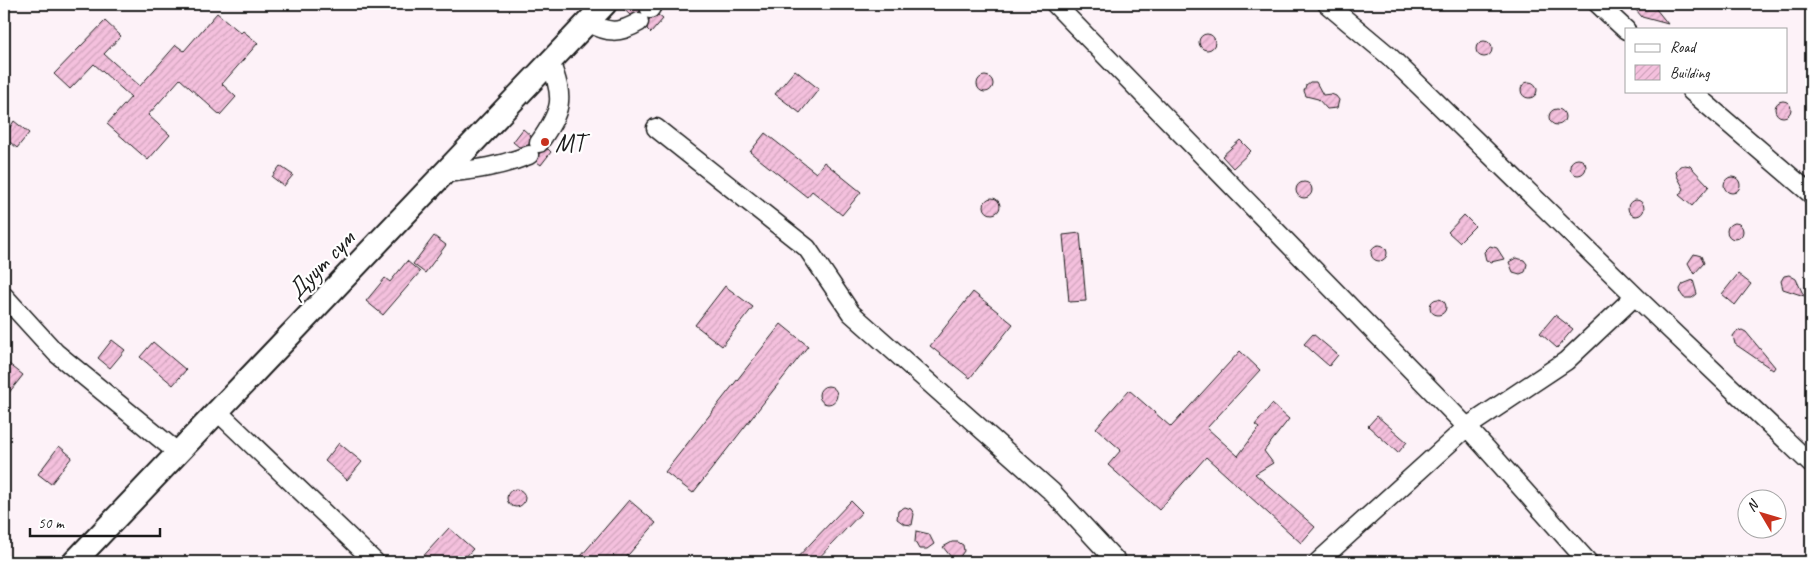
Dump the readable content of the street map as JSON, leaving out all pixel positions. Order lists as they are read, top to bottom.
{
  "streets": {
    "main road": ["Дуут сум"]
  },
  "places": ["MT"],
  "legend": ["Road", "Building"],
  "scale_bar": "50 m",
  "north": "top left"
}
